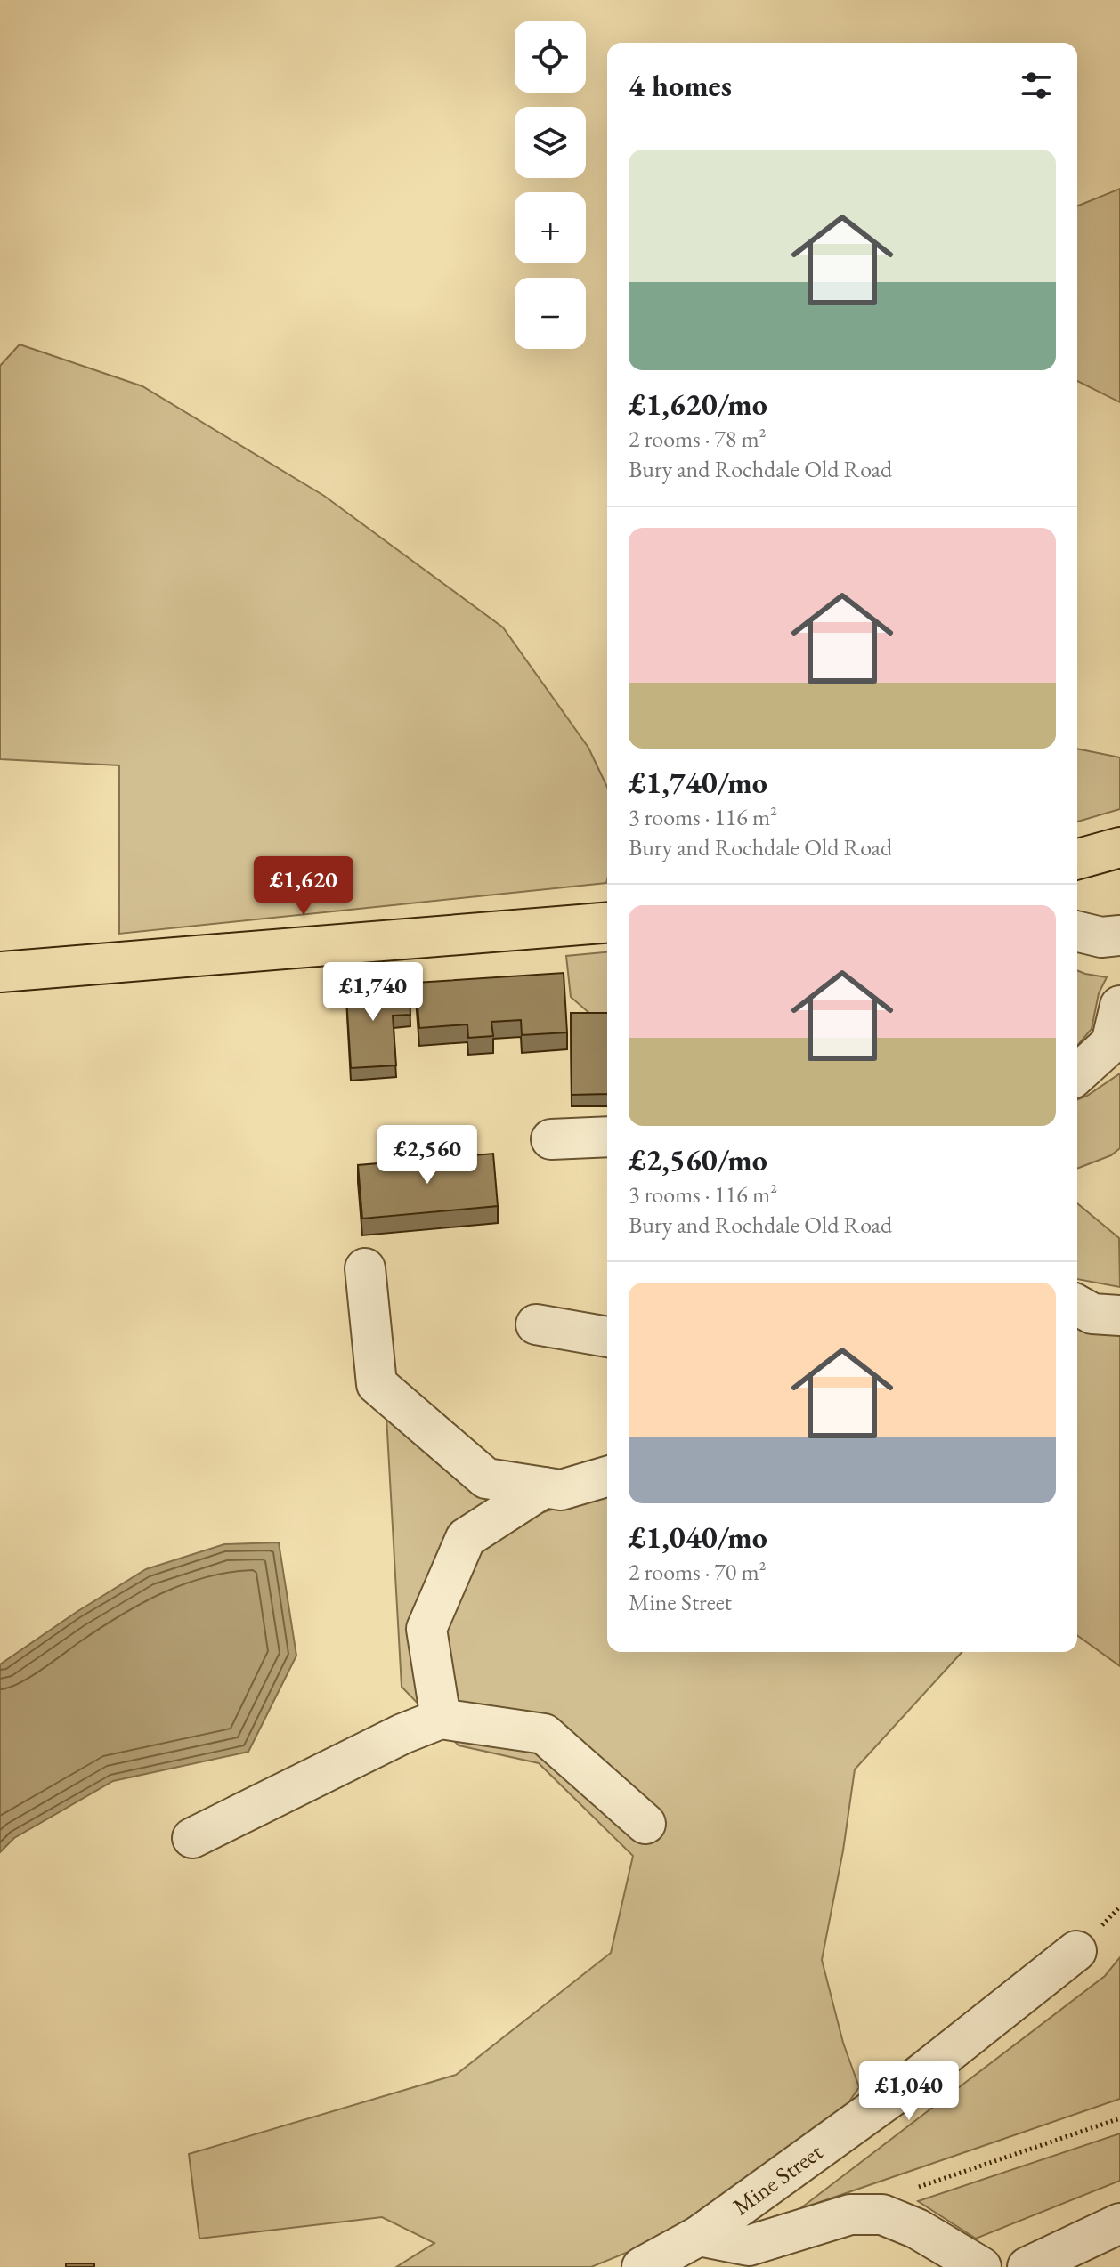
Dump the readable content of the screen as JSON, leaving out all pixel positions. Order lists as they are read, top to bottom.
{
  "streets": {
    "street": ["Mine Street"]
  },
  "page": {
    "map_buttons": ["+", "−"],
    "heading": "4 homes",
    "list": [
      {
        "name": "£1,620/mo",
        "note": "2 rooms · 78 m² · Bury and Rochdale Old Road"
      },
      {
        "name": "£1,740/mo",
        "note": "3 rooms · 116 m² · Bury and Rochdale Old Road"
      },
      {
        "name": "£2,560/mo",
        "note": "3 rooms · 116 m² · Bury and Rochdale Old Road"
      },
      {
        "name": "£1,040/mo",
        "note": "2 rooms · 70 m² · Mine Street"
      }
    ],
    "price": [
      "£1,620",
      "£1,740",
      "£2,560",
      "£1,040"
    ]
  }
}
